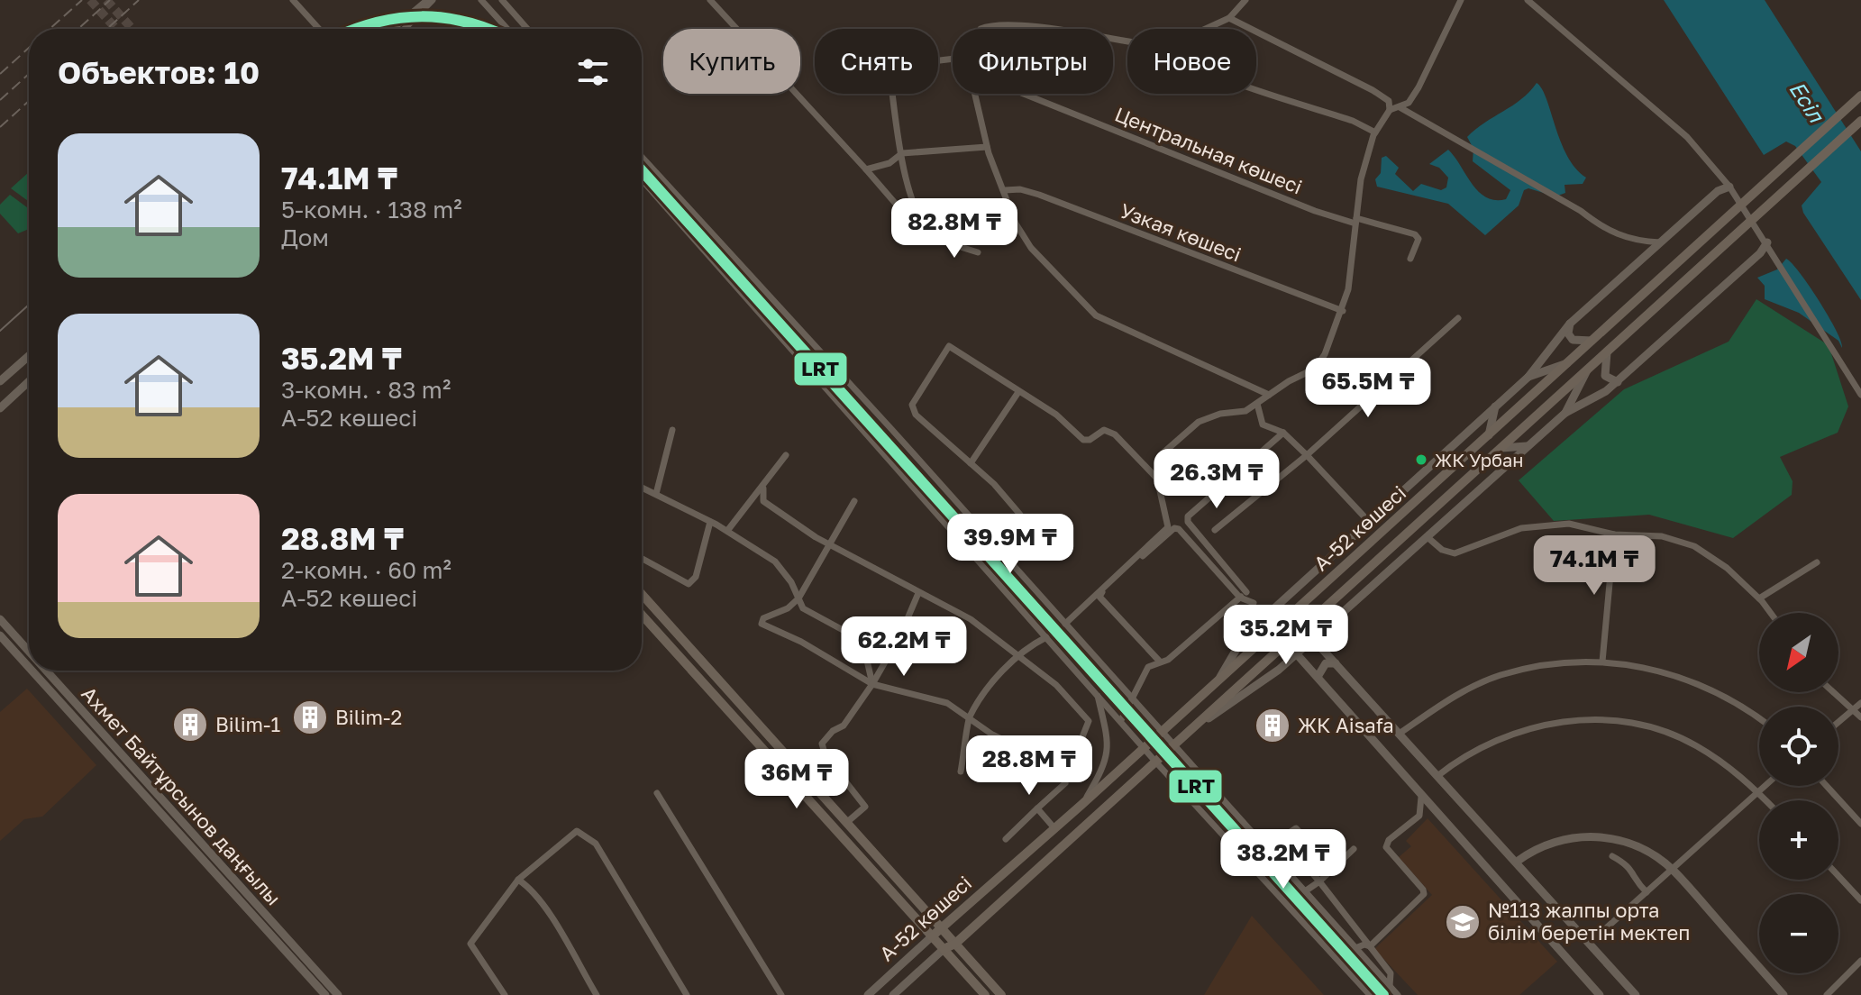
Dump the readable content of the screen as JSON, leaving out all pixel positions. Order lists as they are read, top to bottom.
{
  "streets": {
    "main road": ["А-52 көшесі"],
    "street": ["Центральная көшесі", "Узкая көшесі", "Ахмет Байтұрсынов даңғылы"]
  },
  "water": ["Есіл"],
  "places": {
    "other": ["ЖК Урбан"],
    "building": ["Bilim-2", "Bilim-1", "ЖК Aisafa"],
    "school or university": ["№113 жалпы орта білім беретін мектеп"]
  },
  "lines": ["transit line LRT"],
  "north": "bottom left",
  "page": {
    "chip": [
      "Купить",
      "Снять",
      "Фильтры",
      "Новое"
    ],
    "heading": "Объектов: 10",
    "list": [
      {
        "name": "74.1M ₸",
        "note": "5-комн. · 138 m² · Дом"
      },
      {
        "name": "35.2M ₸",
        "note": "3-комн. · 83 m² · А-52 көшесі"
      },
      {
        "name": "28.8M ₸",
        "note": "2-комн. · 60 m² · А-52 көшесі"
      }
    ],
    "price": [
      "82.8M ₸",
      "65.5M ₸",
      "26.3M ₸",
      "39.9M ₸",
      "74.1M ₸",
      "35.2M ₸",
      "62.2M ₸",
      "28.8M ₸",
      "36M ₸",
      "38.2M ₸"
    ],
    "map_buttons": ["+", "−"]
  }
}
